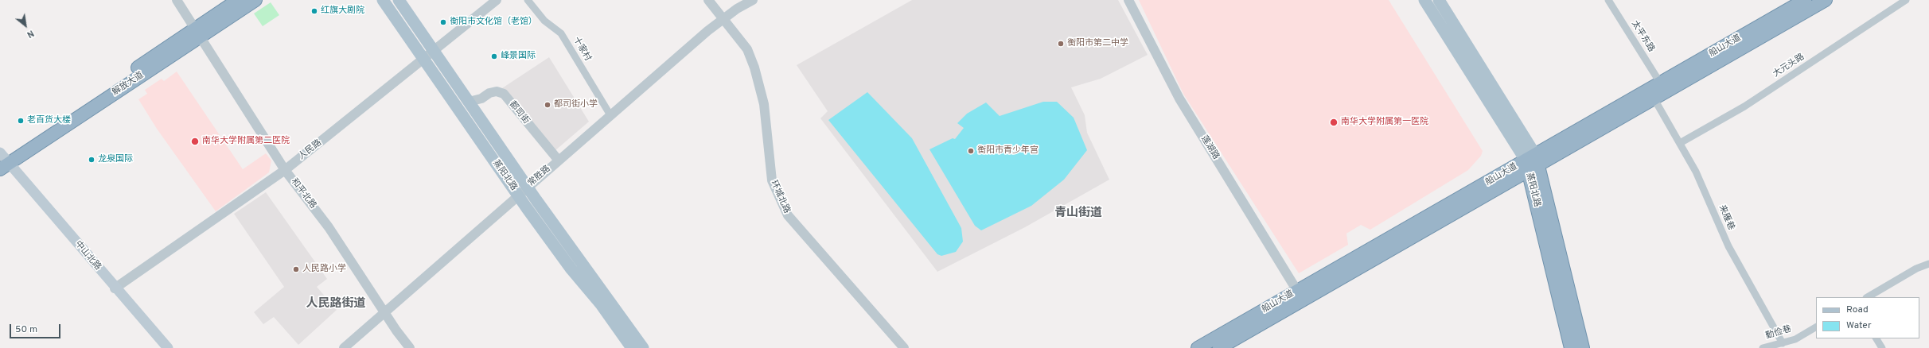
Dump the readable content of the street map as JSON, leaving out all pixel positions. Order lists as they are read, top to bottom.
{
  "streets": {
    "highway": ["船山大道", "解放大道", "蒸阳北路"],
    "main road": ["中山北路"],
    "street": [
      "太平东路",
      "十家村",
      "大元头路",
      "都司街",
      "莲湖路",
      "人民路",
      "常胜路",
      "和平北路",
      "环城北路",
      "来雁巷",
      "勤俭巷"
    ]
  },
  "crossings": [
    ["太平东路", "船山大道"],
    ["船山大道", "莲湖路"],
    ["船山大道", "蒸阳北路"],
    ["船山大道", "来雁巷"],
    ["十家村", "常胜路"],
    ["大元头路", "来雁巷"],
    ["解放大道", "和平北路"],
    ["解放大道", "中山北路"],
    ["都司街", "蒸阳北路"],
    ["都司街", "常胜路"],
    ["人民路", "蒸阳北路"],
    ["人民路", "和平北路"],
    ["人民路", "中山北路"],
    ["蒸阳北路", "常胜路"],
    ["常胜路", "和平北路"],
    ["常胜路", "环城北路"],
    ["来雁巷", "勤俭巷"]
  ],
  "districts": ["青山街道", "人民路街道"],
  "places": [
    "红旗大剧院",
    "衡阳市文化馆（老馆）",
    "衡阳市第二中学",
    "峰景国际",
    "都司街小学",
    "老百货大楼",
    "南华大学附属第一医院",
    "南华大学附属第二医院",
    "衡阳市青少年宫",
    "龙泉国际",
    "人民路小学"
  ],
  "legend": ["Road", "Water"],
  "scale_bar": "50 m",
  "north": "bottom right"
}
